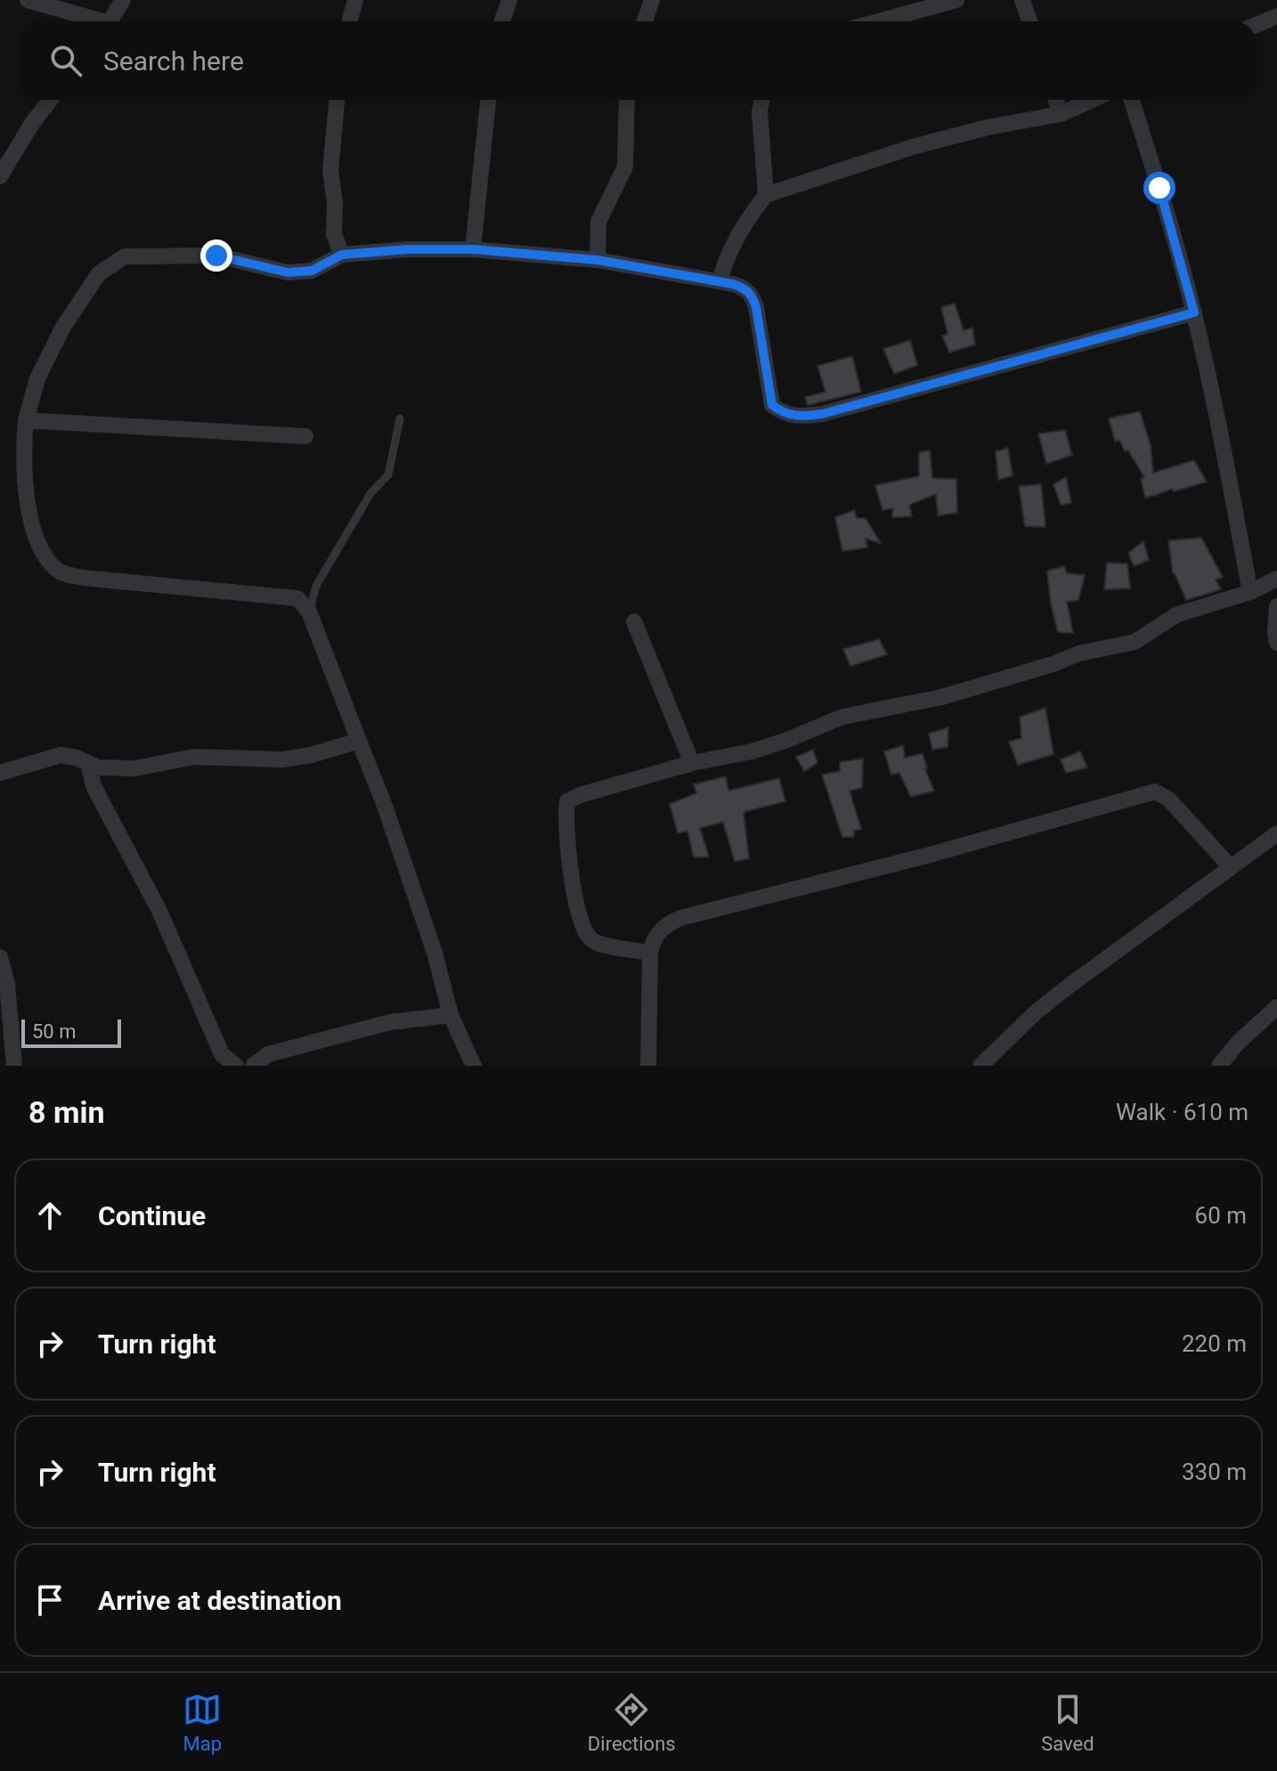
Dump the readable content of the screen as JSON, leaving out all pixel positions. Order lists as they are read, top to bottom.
{
  "scale_bar": "50 m",
  "page": {
    "search": "Search here",
    "scale": "50 m",
    "heading": ["8 min", "Walk · 610 m"],
    "list": [
      ["Continue", "60 m"],
      ["Turn right", "220 m"],
      ["Turn right", "330 m"],
      "Arrive at destination"
    ],
    "nav": ["Map", "Directions", "Saved"]
  }
}
